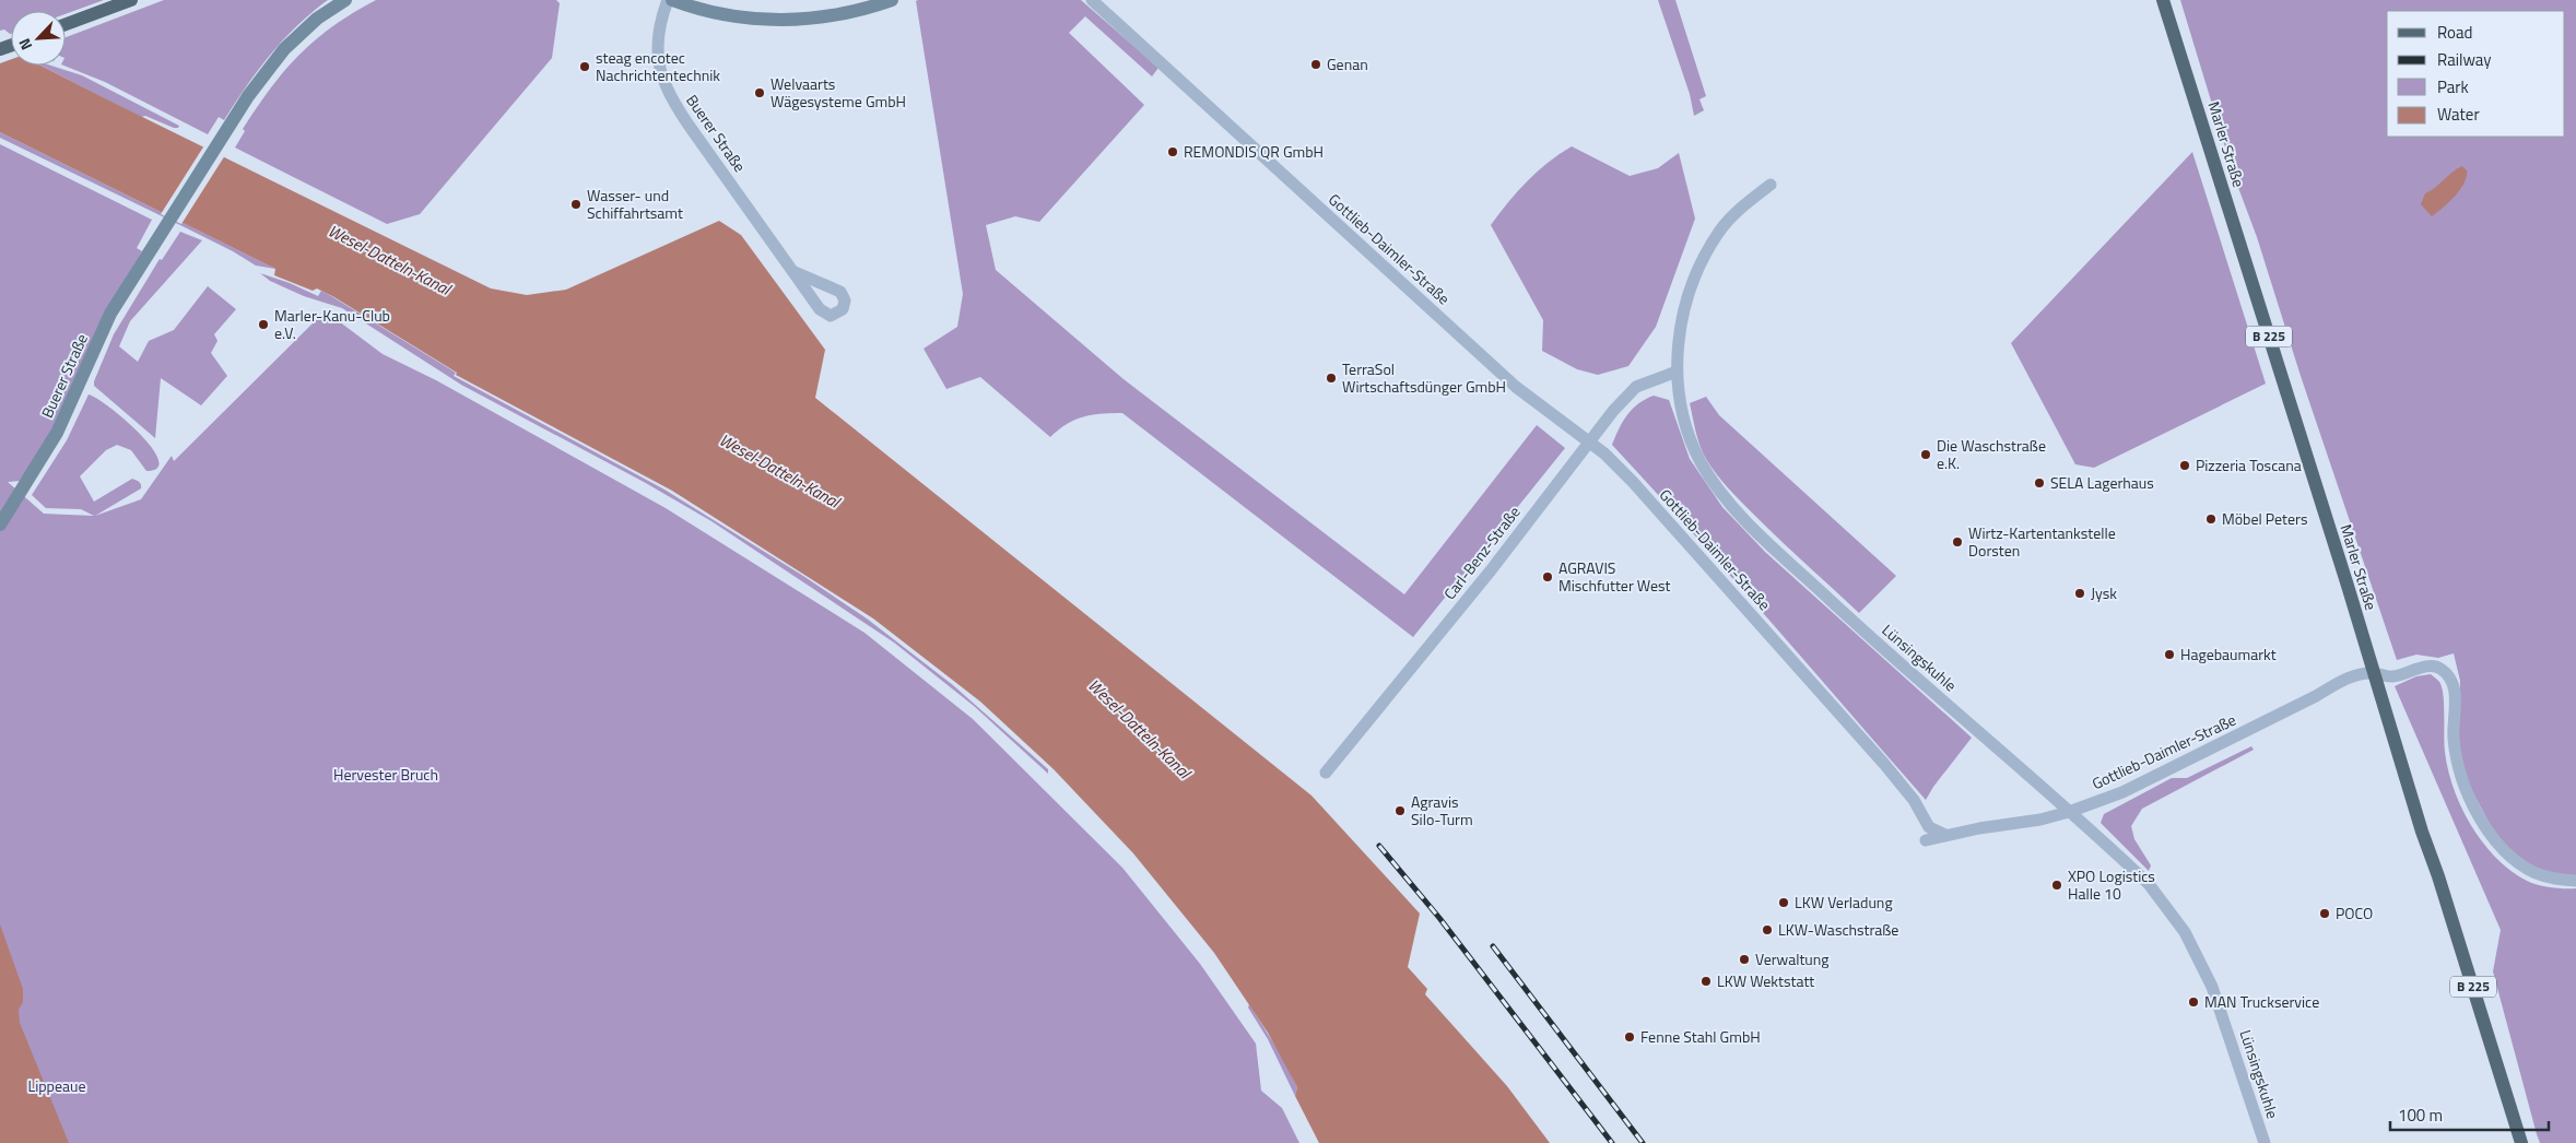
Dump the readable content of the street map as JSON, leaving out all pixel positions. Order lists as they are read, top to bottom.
{
  "streets": {
    "main road": ["Marler Straße", "B 225"],
    "street": [
      "Buerer Straße",
      "Gottlieb-Daimler-Straße",
      "Carl-Benz-Straße",
      "Lünsingskuhle"
    ]
  },
  "crossings": [
    ["Marler Straße", "Gottlieb-Daimler-Straße"],
    ["Gottlieb-Daimler-Straße", "Carl-Benz-Straße"],
    ["Gottlieb-Daimler-Straße", "Lünsingskuhle"],
    ["Carl-Benz-Straße", "Lünsingskuhle"]
  ],
  "water": ["Wesel-Datteln-Kanal"],
  "parks": ["Hervester Bruch", "Lippeaue"],
  "places": [
    "Genan",
    "steag encotec Nachrichtentechnik",
    "Welvaarts Wägesysteme GmbH",
    "REMONDIS QR GmbH",
    "Wasser- und Schiffahrtsamt",
    "Marler-Kanu-Club e.V.",
    "TerraSol Wirtschaftsdünger GmbH",
    "Die Waschstraße e.K.",
    "Pizzeria Toscana",
    "SELA Lagerhaus",
    "Möbel Peters",
    "Wirtz-Kartentankstelle Dorsten",
    "AGRAVIS Mischfutter West",
    "Jysk",
    "Hagebaumarkt",
    "Agravis Silo-Turm",
    "XPO Logistics Halle 10",
    "LKW Verladung",
    "POCO",
    "LKW-Waschstraße",
    "Verwaltung",
    "LKW Wektstatt",
    "MAN Truckservice",
    "Fenne Stahl GmbH"
  ],
  "legend": [
    "Road",
    "Railway",
    "Park",
    "Water"
  ],
  "scale_bar": "100 m",
  "north": "bottom left"
}
